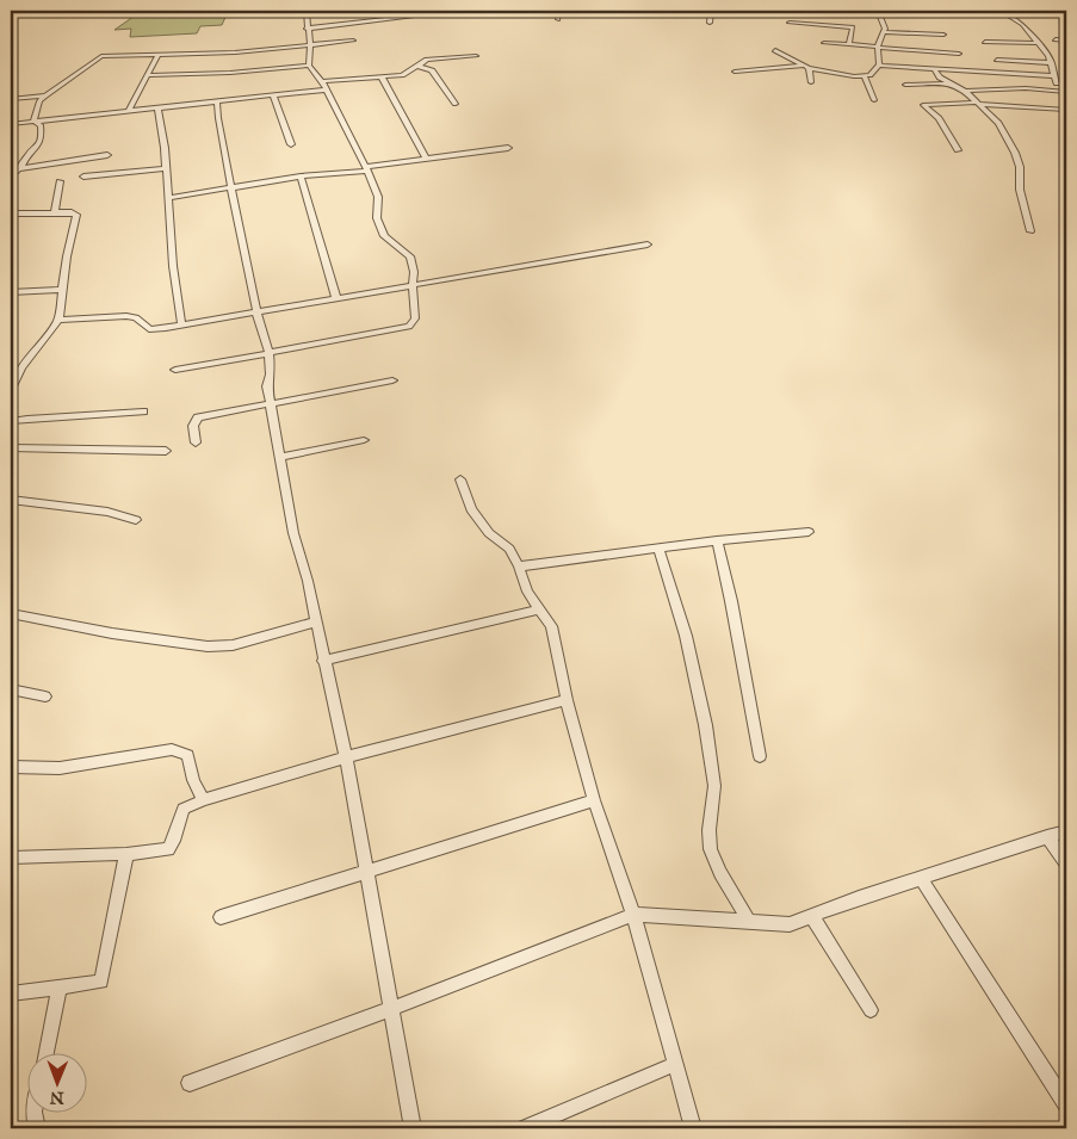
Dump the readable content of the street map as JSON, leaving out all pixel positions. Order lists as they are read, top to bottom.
{
  "north": "bottom"
}
